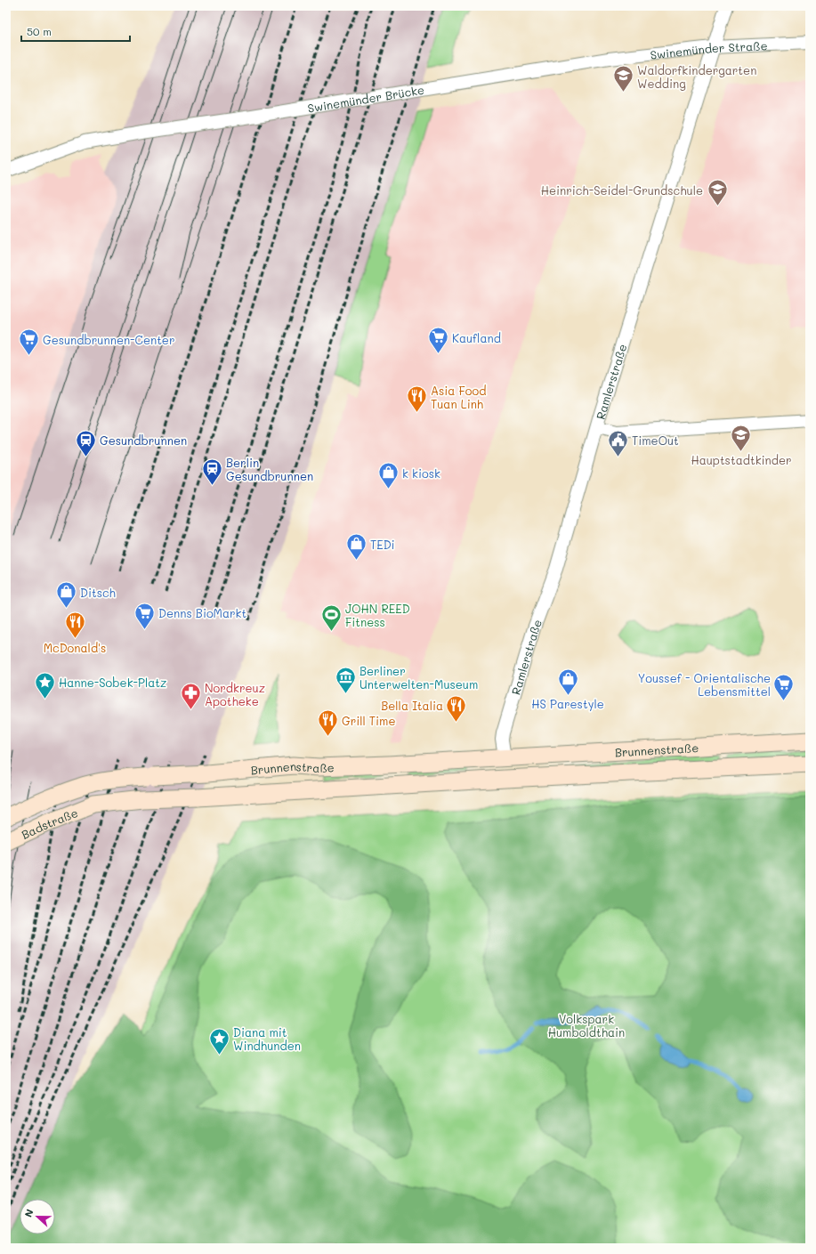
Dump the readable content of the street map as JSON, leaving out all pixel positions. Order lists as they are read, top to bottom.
{
  "streets": {
    "main road": ["Brunnenstraße", "Badstraße"],
    "street": ["Swinemünder Straße", "Swinemünder Brücke", "Ramlerstraße"]
  },
  "crossings": [
    ["Swinemünder Straße", "Swinemünder Brücke"],
    ["Swinemünder Straße", "Ramlerstraße"],
    ["Ramlerstraße", "Brunnenstraße"],
    ["Brunnenstraße", "Badstraße"]
  ],
  "parks": ["Volkspark Humboldthain"],
  "places": {
    "school or university": ["Waldorfkindergarten Wedding", "Heinrich-Seidel-Grundschule", "Hauptstadtkinder"],
    "supermarket": [
      "Kaufland",
      "Gesundbrunnen-Center",
      "Denns BioMarkt",
      "Youssef - Orientalische Lebensmittel"
    ],
    "restaurant": [
      "Asia Food Tuan Linh",
      "McDonald's",
      "Bella Italia",
      "Grill Time"
    ],
    "station": ["Gesundbrunnen", "Berlin Gesundbrunnen"],
    "public building": ["TimeOut"],
    "shop": [
      "k kiosk",
      "TEDi",
      "Ditsch",
      "HS Parestyle"
    ],
    "sports": ["JOHN REED Fitness"],
    "museum": ["Berliner Unterwelten-Museum"],
    "place": ["Hanne-Sobek-Platz", "Diana mit Windhunden"],
    "pharmacy": ["Nordkreuz Apotheke"]
  },
  "scale_bar": "50 m",
  "north": "left"
}
